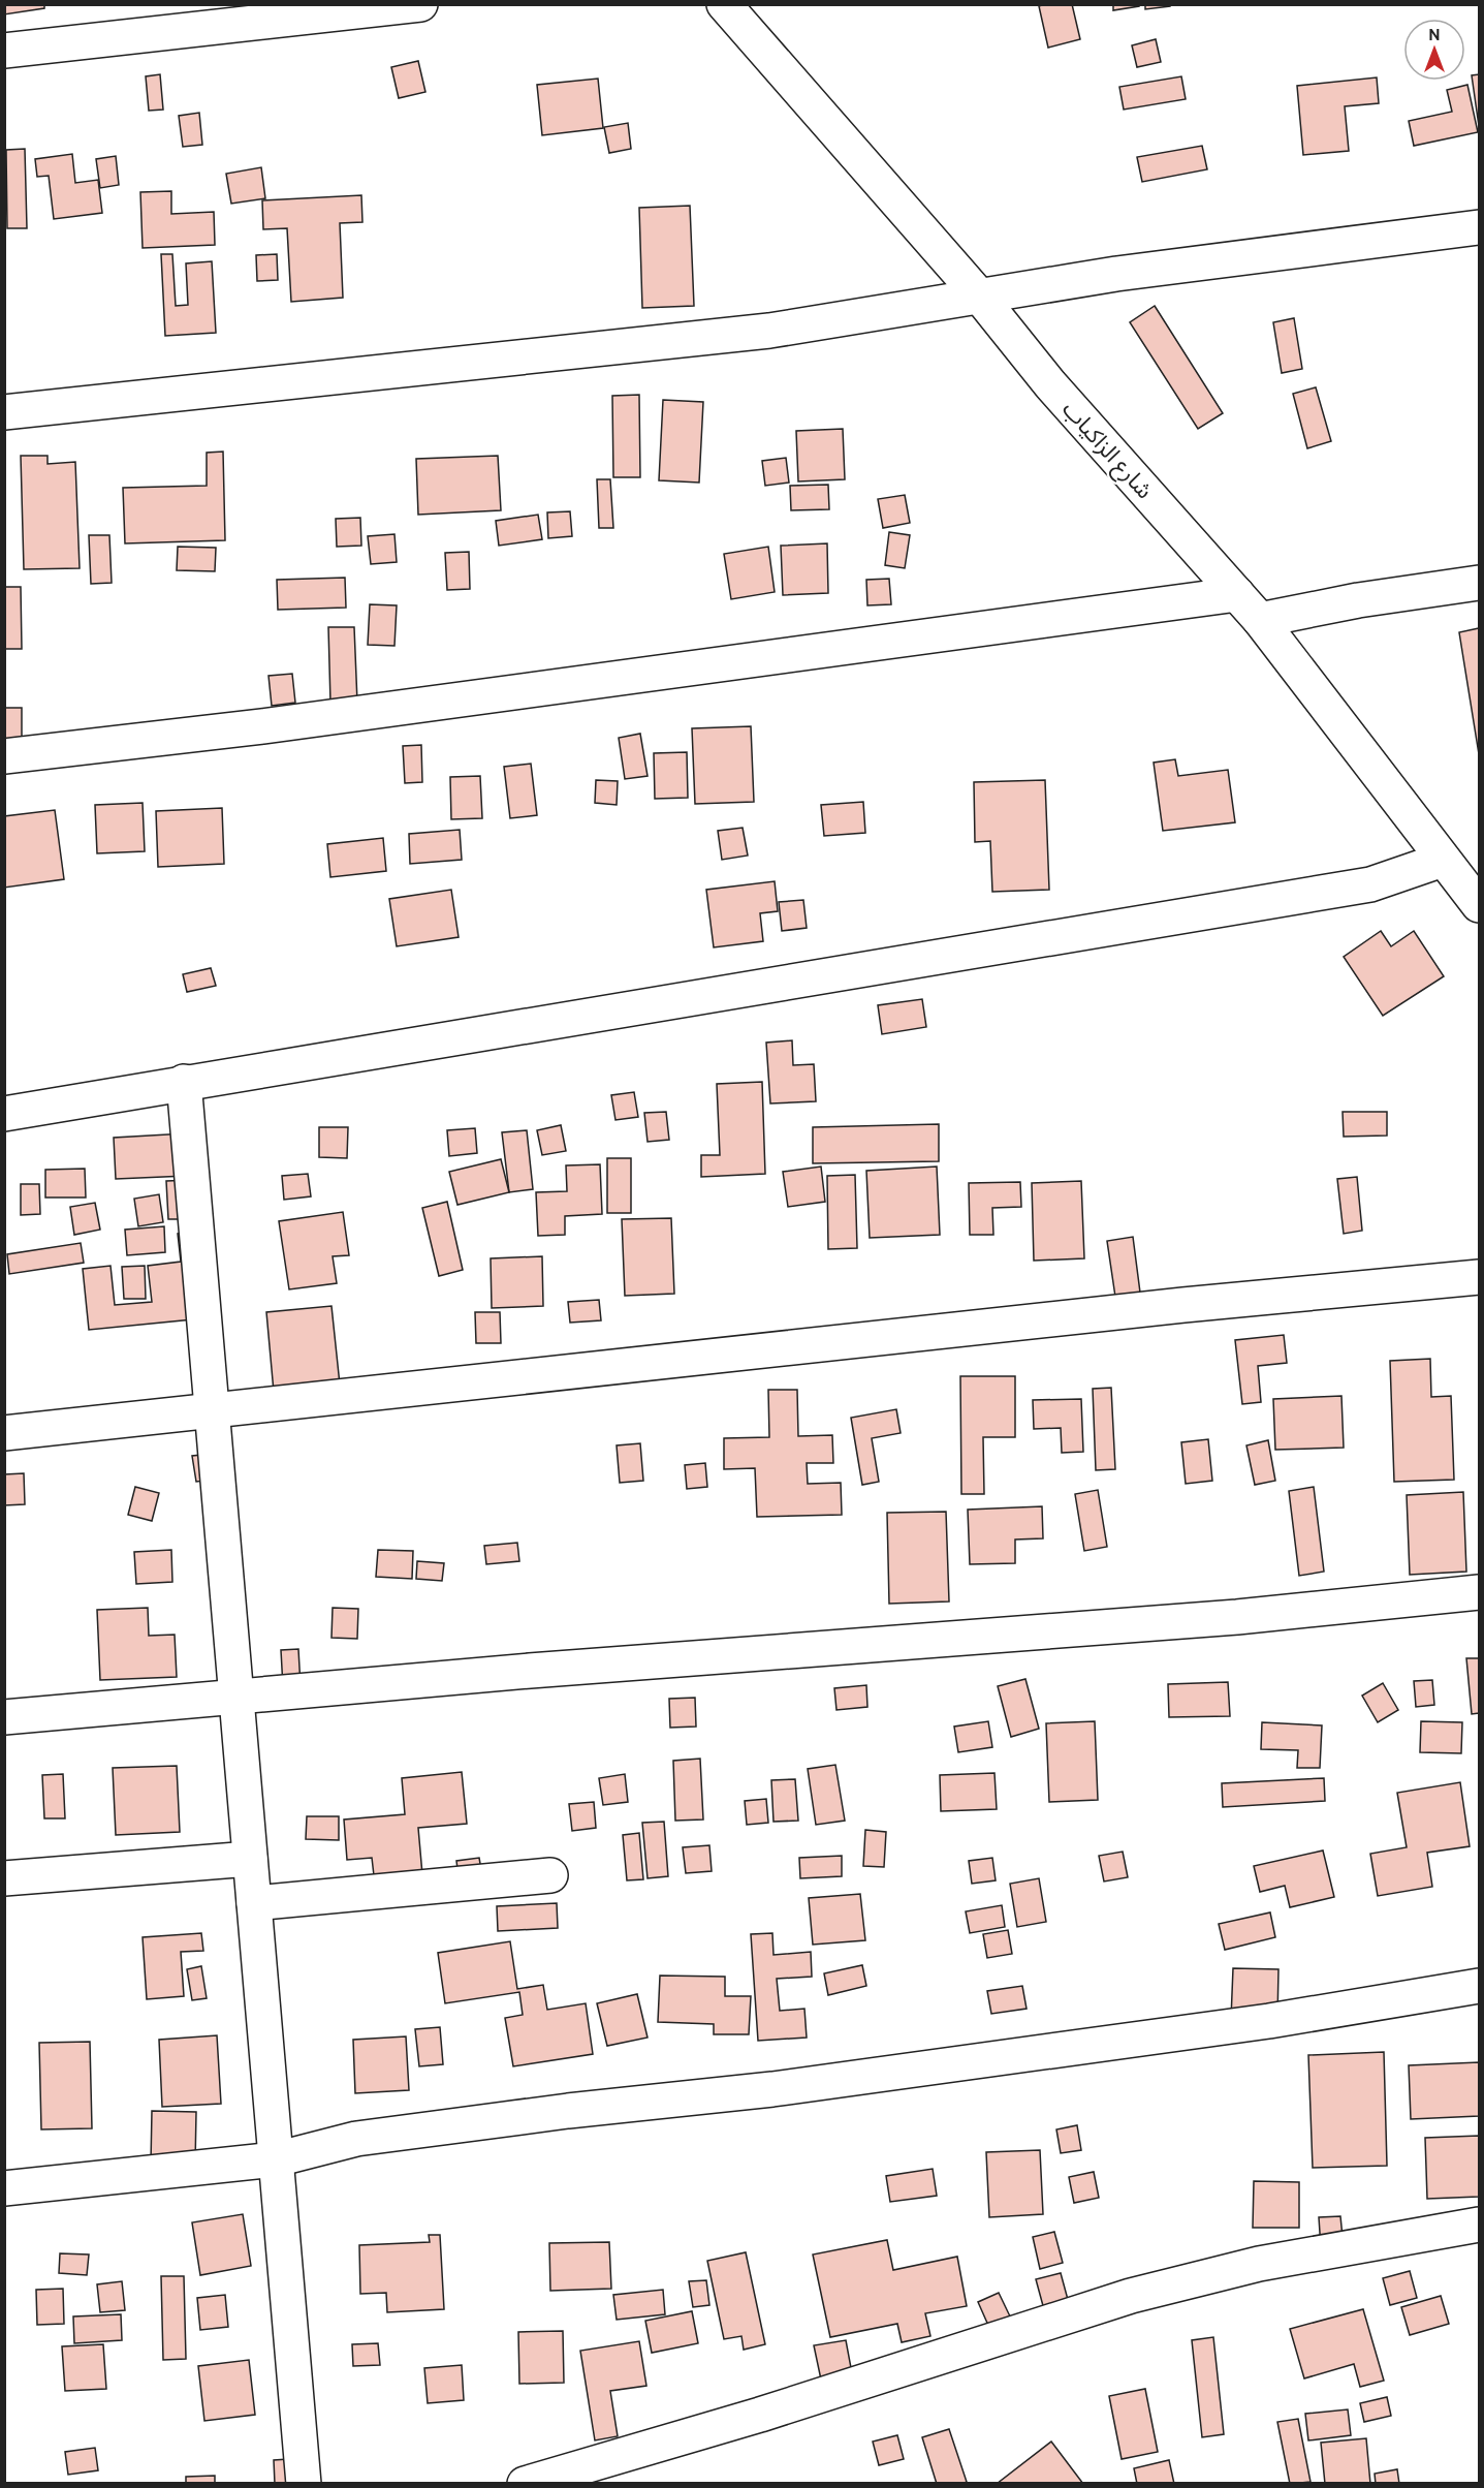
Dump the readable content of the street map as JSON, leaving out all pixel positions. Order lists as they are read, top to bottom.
{
  "streets": {
    "street": ["شارع الزاكياب"]
  },
  "north": "top"
}
